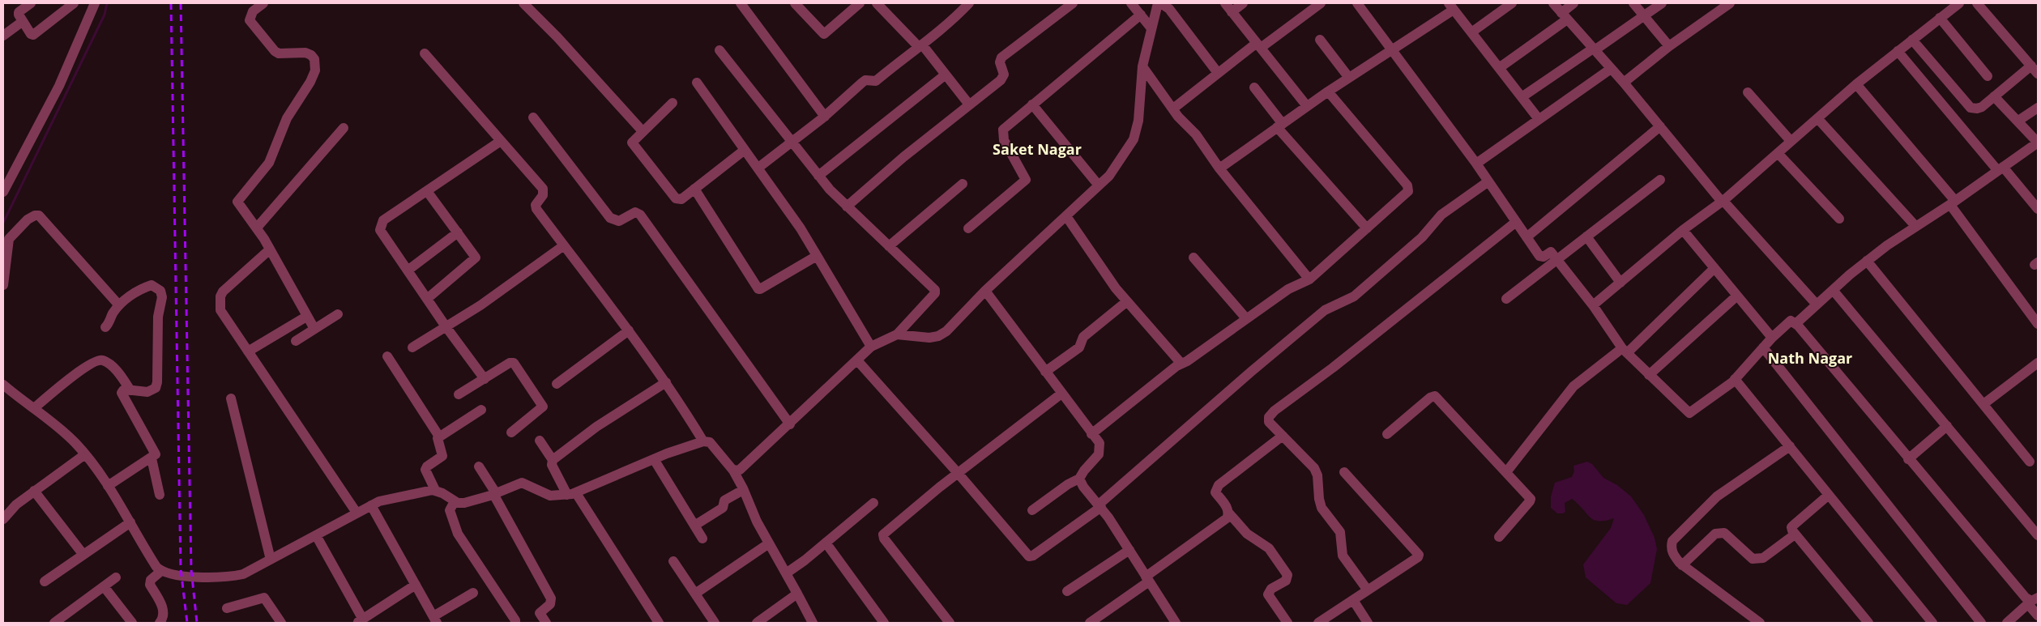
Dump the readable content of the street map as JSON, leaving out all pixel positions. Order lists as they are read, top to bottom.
{
  "districts": ["Saket Nagar", "Nath Nagar"]
}
